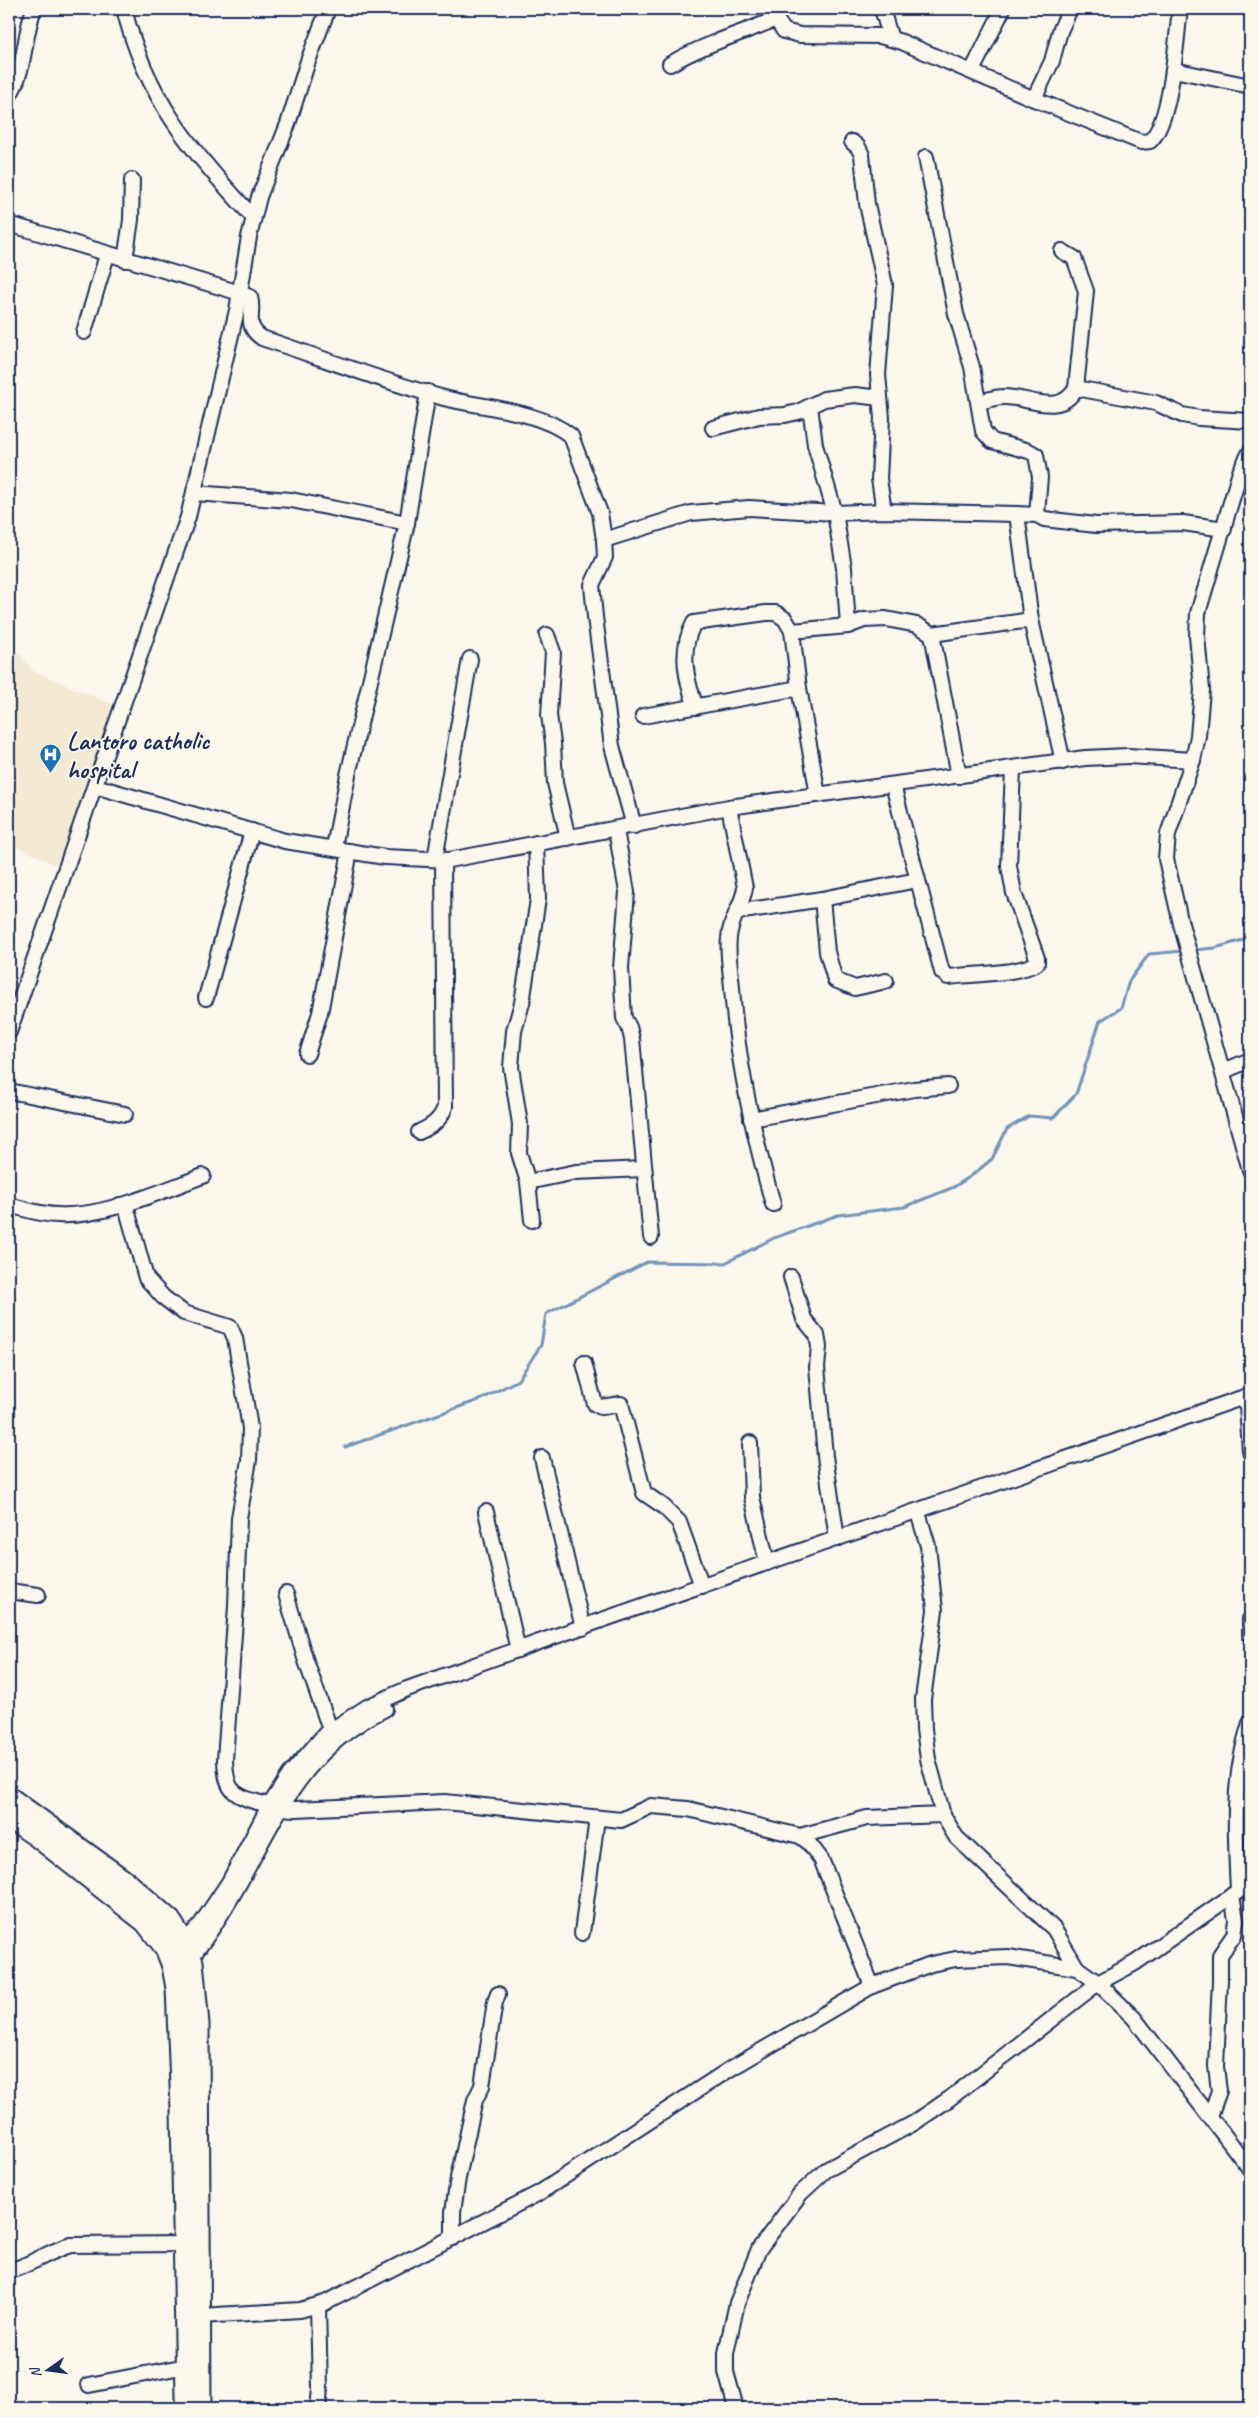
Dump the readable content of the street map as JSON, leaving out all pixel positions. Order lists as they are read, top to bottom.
{
  "places": {
    "hospital": ["Lantoro catholic hospital"]
  },
  "north": "left"
}
